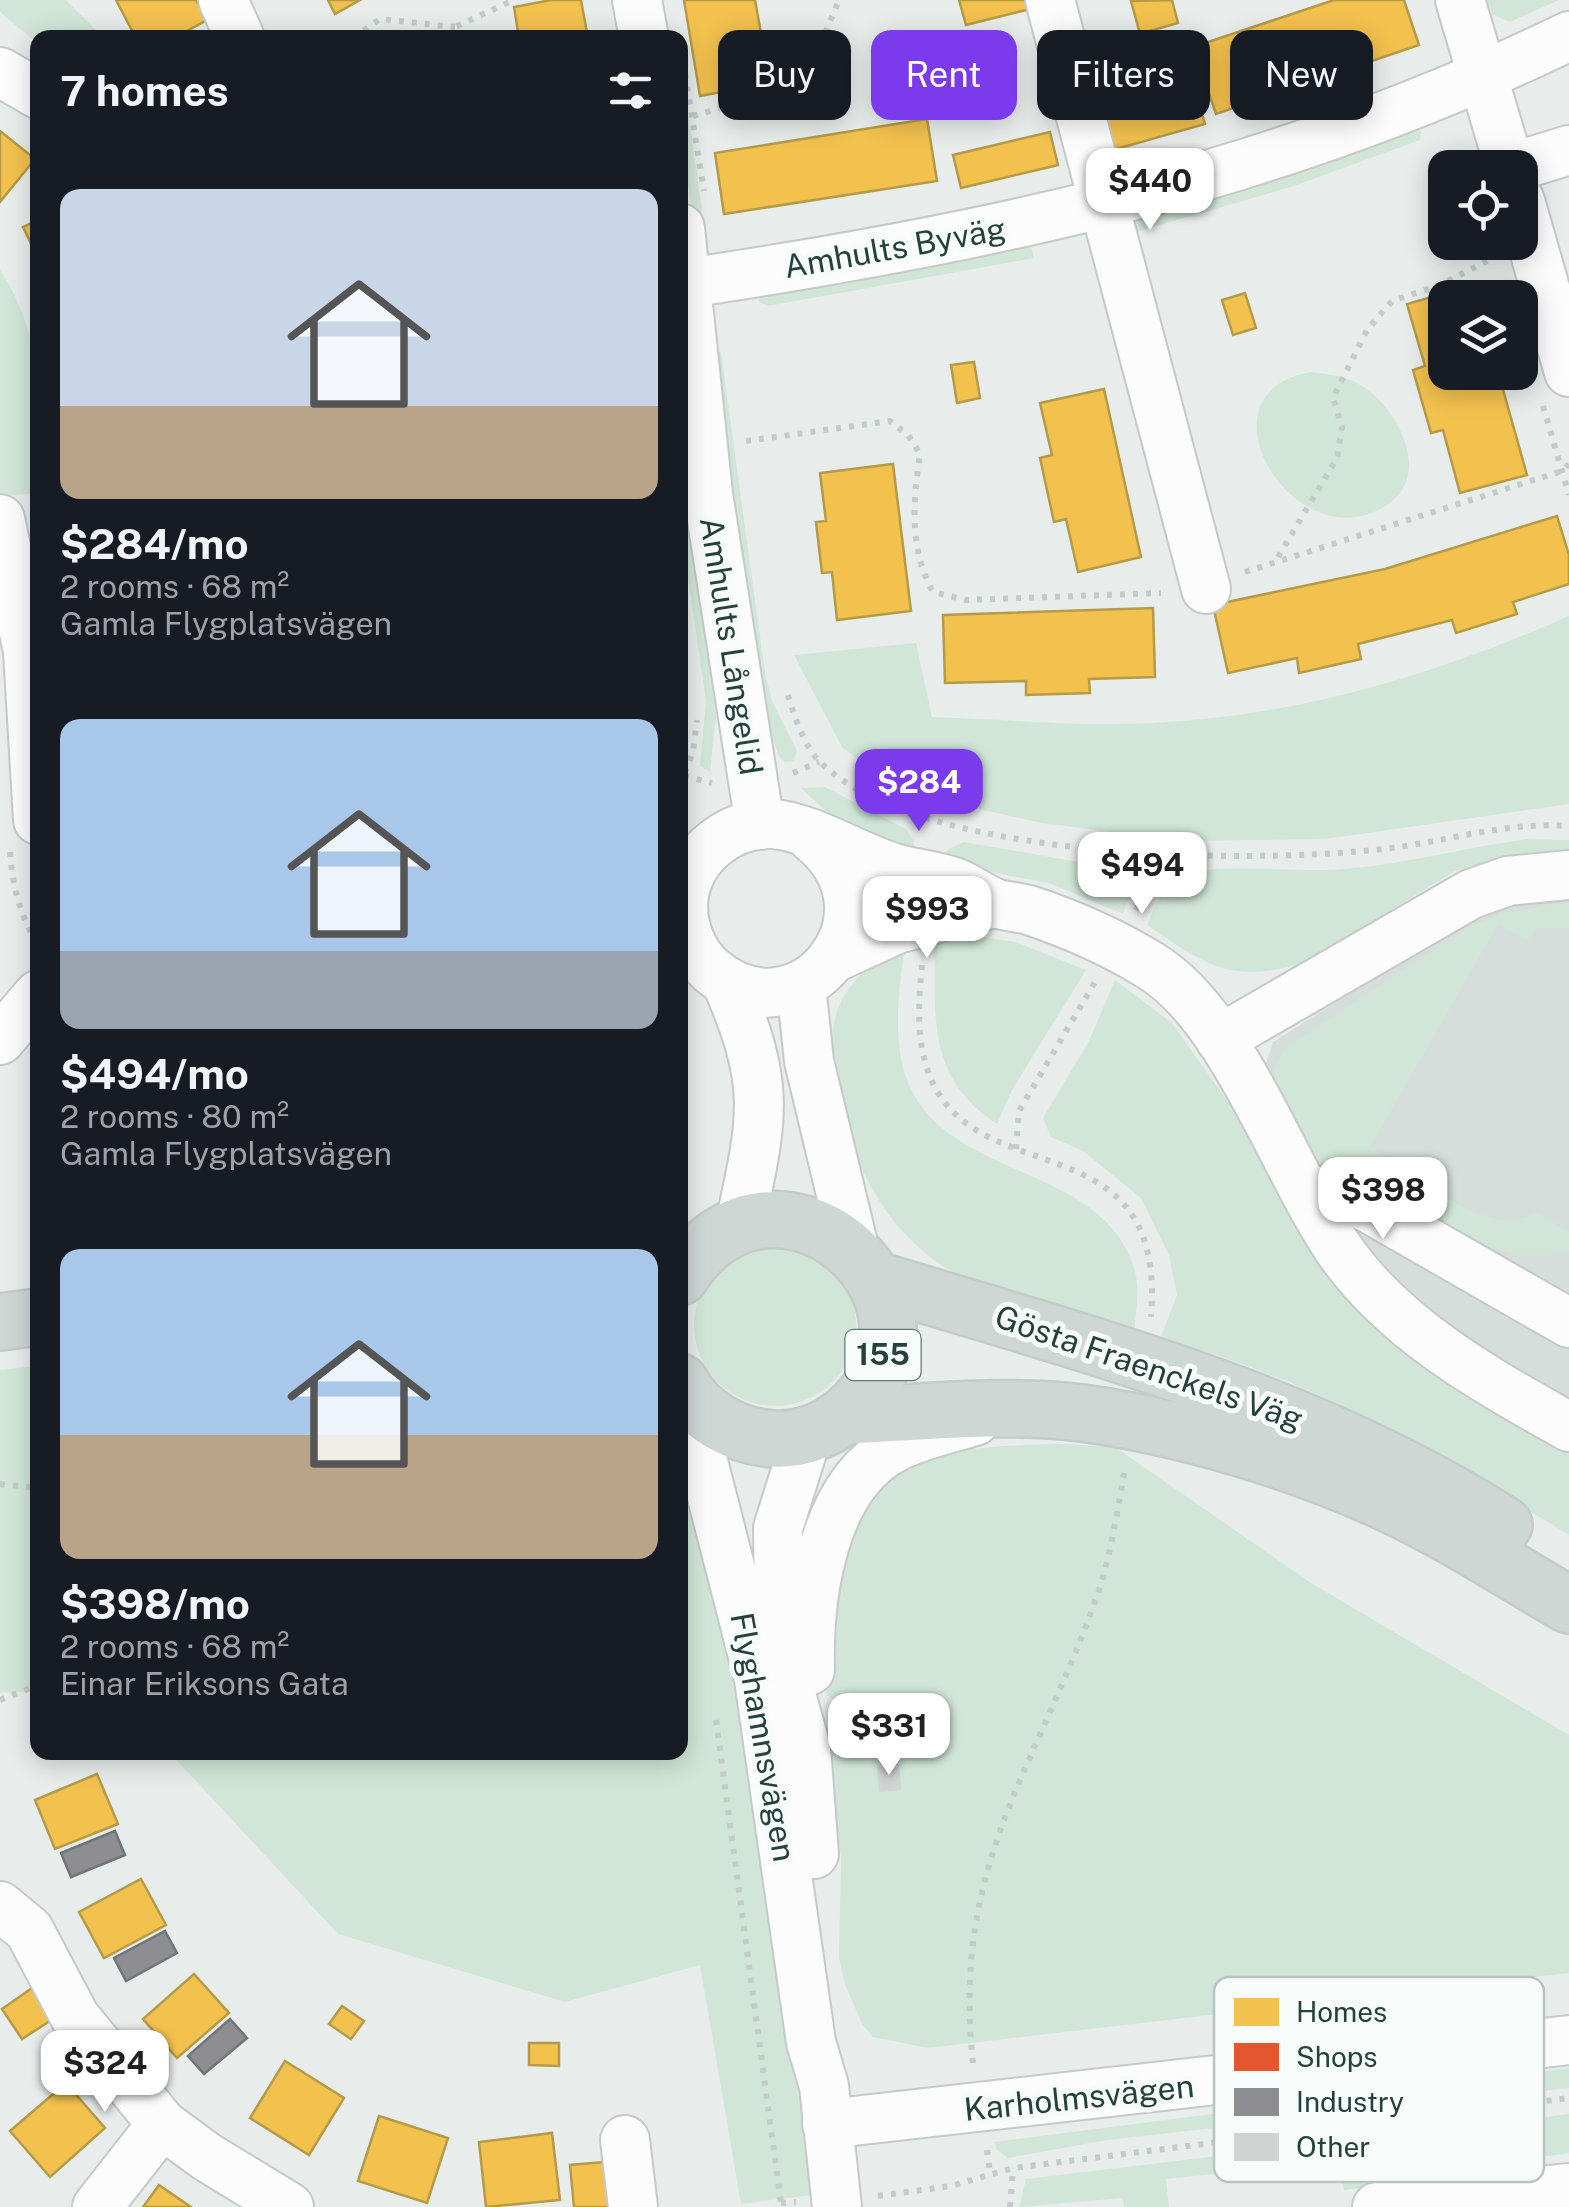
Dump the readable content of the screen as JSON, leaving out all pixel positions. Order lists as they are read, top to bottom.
{
  "streets": {
    "main road": ["155", "Gösta Fraenckels Väg"],
    "street": [
      "Amhults Byväg",
      "Amhults Långelid",
      "Flyghamnsvägen",
      "Karholmsvägen"
    ]
  },
  "crossings": [
    ["155", "Gösta Fraenckels Väg"],
    ["155", "Flyghamnsvägen"],
    ["Gösta Fraenckels Väg", "Flyghamnsvägen"],
    ["Flyghamnsvägen", "Karholmsvägen"]
  ],
  "legend": [
    "Homes",
    "Shops",
    "Industry",
    "Other"
  ],
  "page": {
    "chip": [
      "Buy",
      "Rent",
      "Filters",
      "New"
    ],
    "heading": "7 homes",
    "price": [
      "$440",
      "$284",
      "$494",
      "$993",
      "$398",
      "$331",
      "$324"
    ],
    "list": [
      {
        "name": "$284/mo",
        "note": "2 rooms · 68 m² · Gamla Flygplatsvägen"
      },
      {
        "name": "$494/mo",
        "note": "2 rooms · 80 m² · Gamla Flygplatsvägen"
      },
      {
        "name": "$398/mo",
        "note": "2 rooms · 68 m² · Einar Eriksons Gata"
      }
    ]
  }
}
